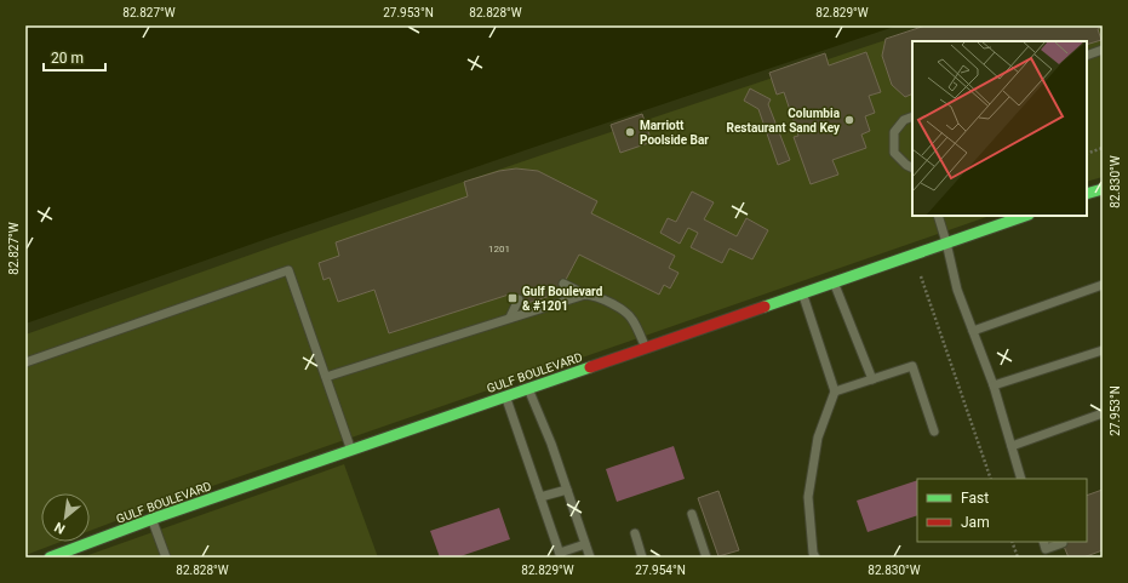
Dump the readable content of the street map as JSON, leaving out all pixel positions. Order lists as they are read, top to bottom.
{
  "streets": {
    "main road": ["GULF BOULEVARD"]
  },
  "places": {
    "other": ["Columbia Restaurant Sand Key", "Marriott Poolside Bar"],
    "transit": ["Gulf Boulevard & #1201"]
  },
  "house_numbers": ["1201"],
  "legend": ["Fast", "Jam"],
  "scale_bar": "20 m",
  "north": "bottom left",
  "coordinates": [
    "82.827°W",
    "27.953°N",
    "82.828°W",
    "82.829°W",
    "82.830°W",
    "27.954°N"
  ]
}
